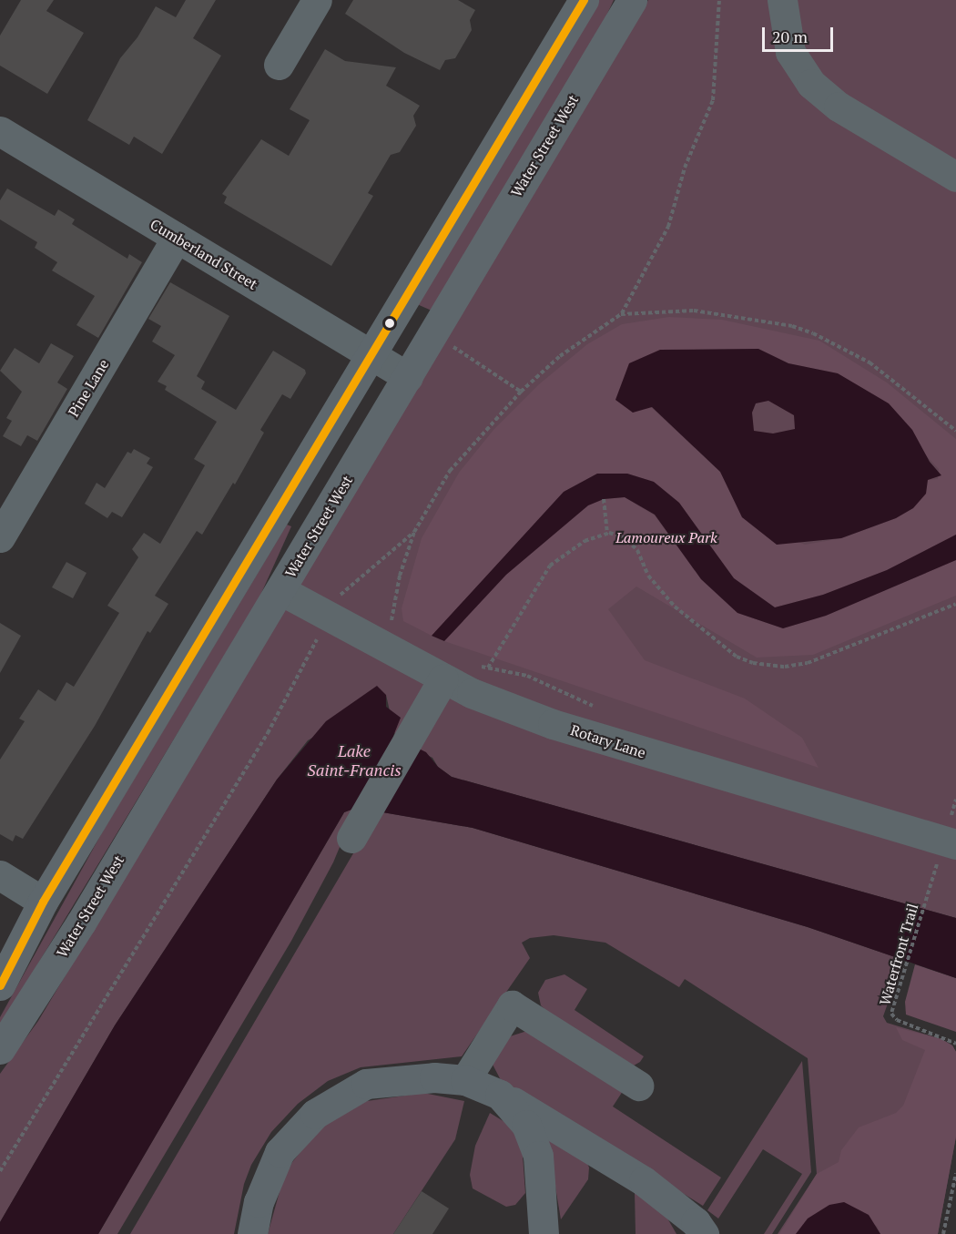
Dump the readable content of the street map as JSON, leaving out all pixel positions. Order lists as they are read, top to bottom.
{
  "streets": {
    "main road": ["Water Street West"],
    "street": ["Cumberland Street", "Pine Lane", "Rotary Lane"],
    "path": ["Waterfront Trail"]
  },
  "crossings": [
    ["Water Street West", "Cumberland Street"],
    ["Water Street West", "Rotary Lane"],
    ["Cumberland Street", "Pine Lane"],
    ["Rotary Lane", "Waterfront Trail"]
  ],
  "water": ["Lake Saint-Francis"],
  "parks": ["Lamoureux Park"],
  "scale_bar": "20 m"
}
